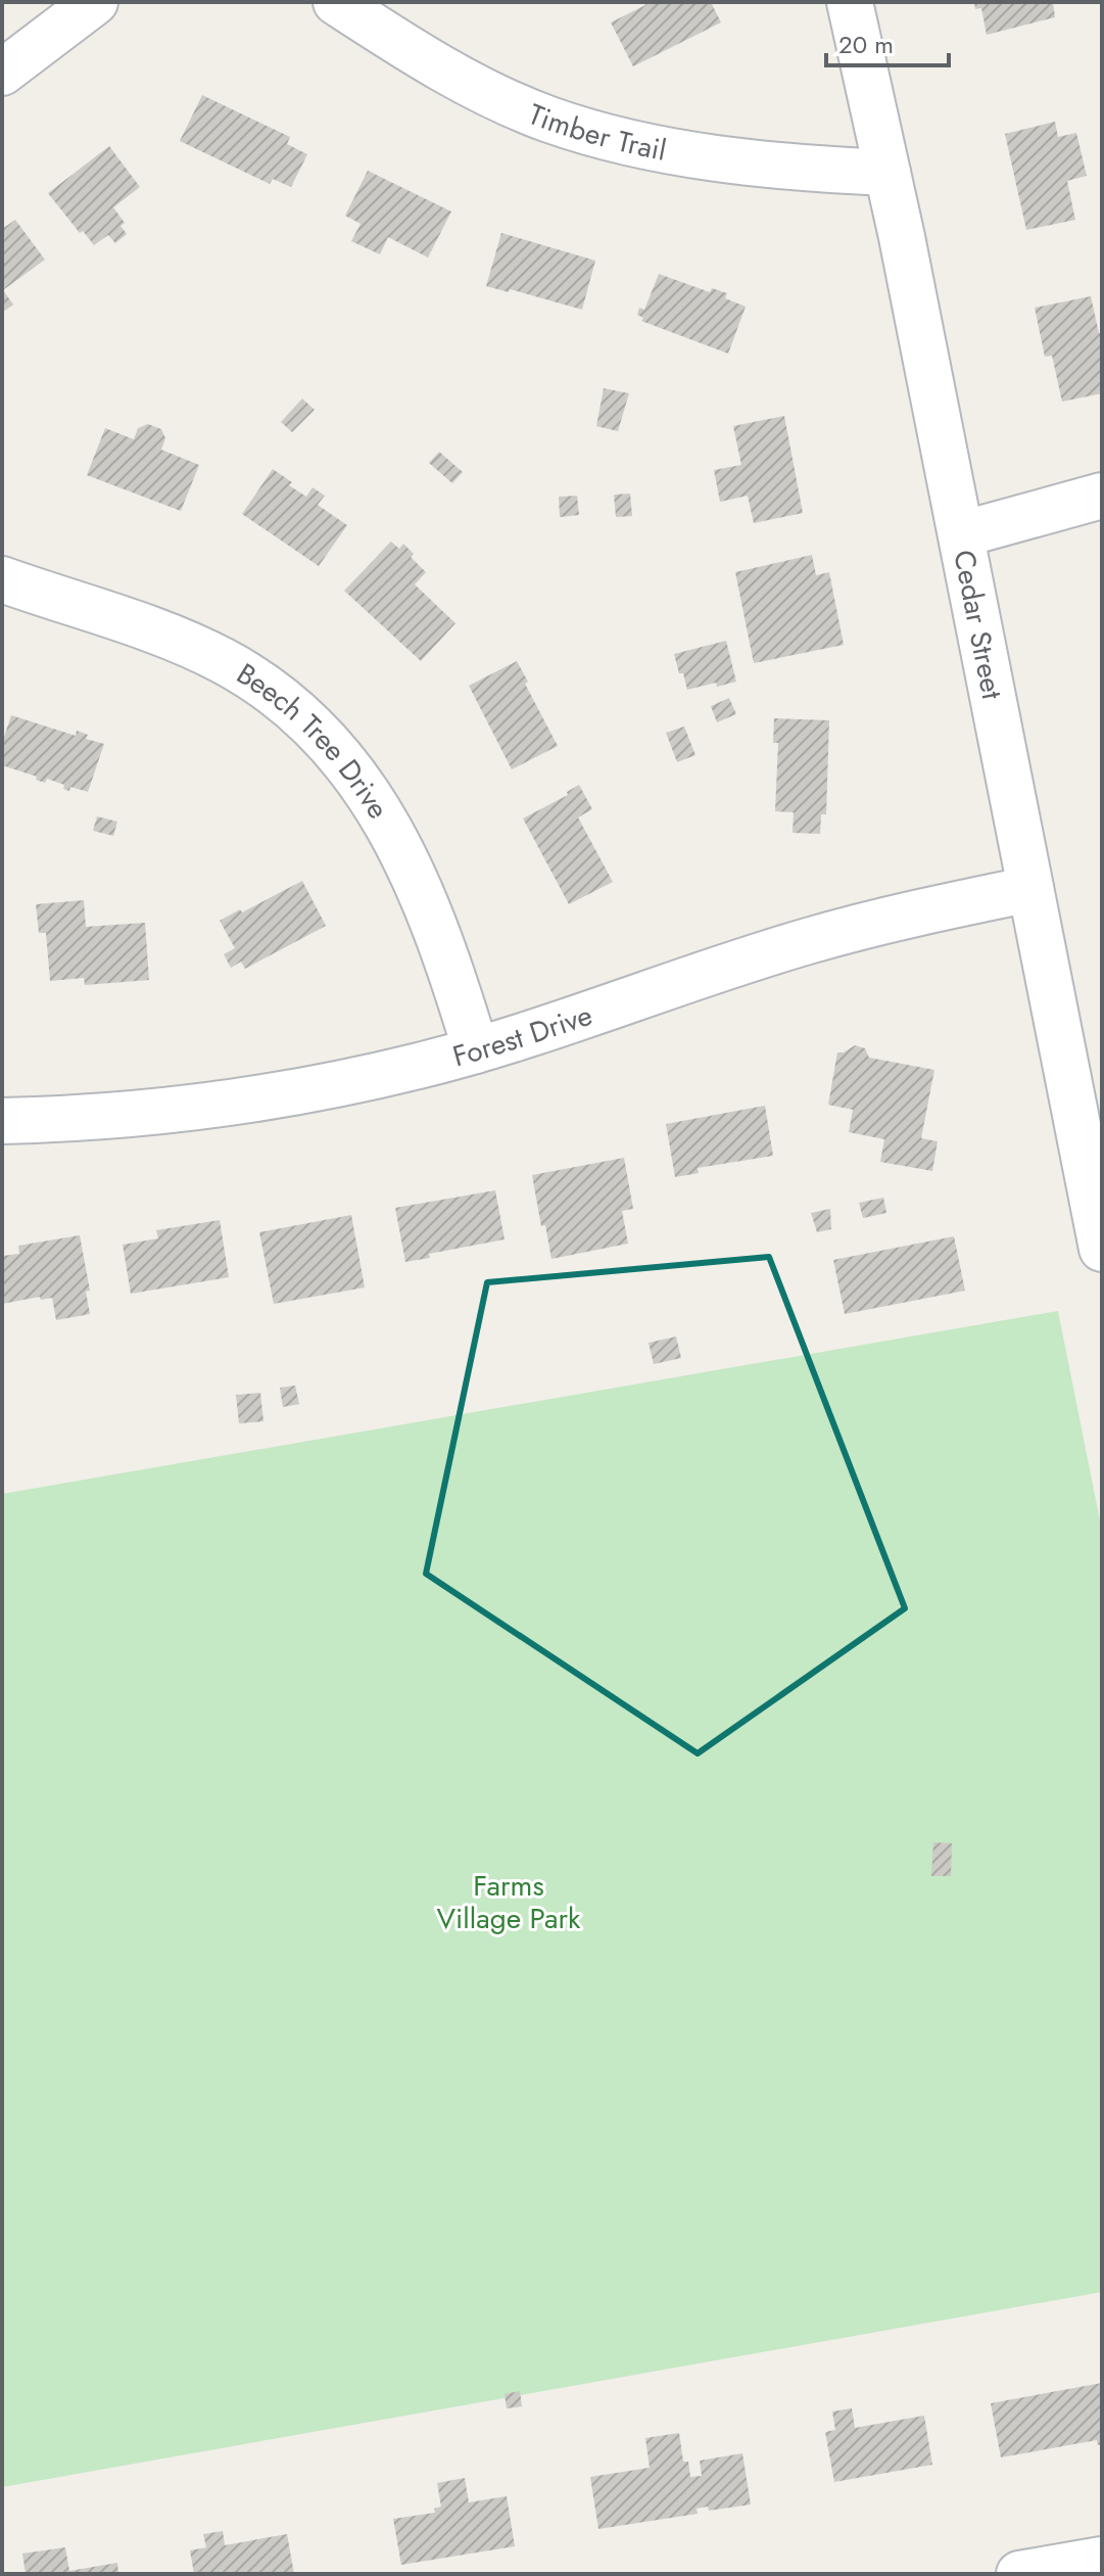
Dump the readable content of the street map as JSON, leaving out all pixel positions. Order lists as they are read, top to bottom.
{
  "streets": {
    "street": [
      "Timber Trail",
      "Cedar Street",
      "Beech Tree Drive",
      "Forest Drive"
    ]
  },
  "crossings": [
    ["Timber Trail", "Cedar Street"],
    ["Cedar Street", "Forest Drive"],
    ["Beech Tree Drive", "Forest Drive"]
  ],
  "parks": ["Farms Village Park"],
  "scale_bar": "20 m"
}
